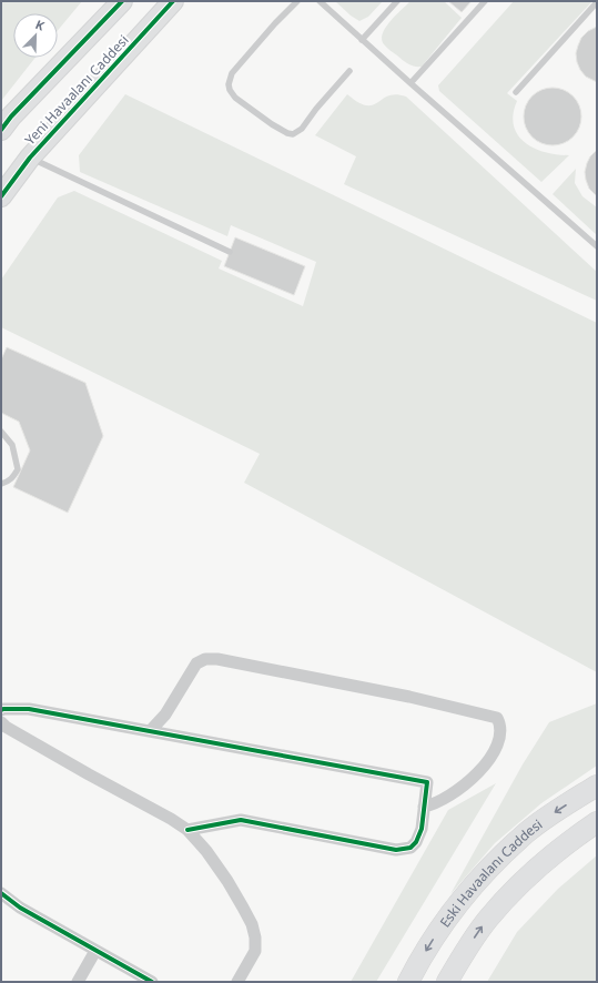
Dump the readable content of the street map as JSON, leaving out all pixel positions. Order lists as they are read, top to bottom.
{
  "streets": {
    "highway": ["Eski Havaalanı Caddesi"],
    "main road": ["Yeni Havaalanı Caddesi"]
  },
  "north": "top right"
}
